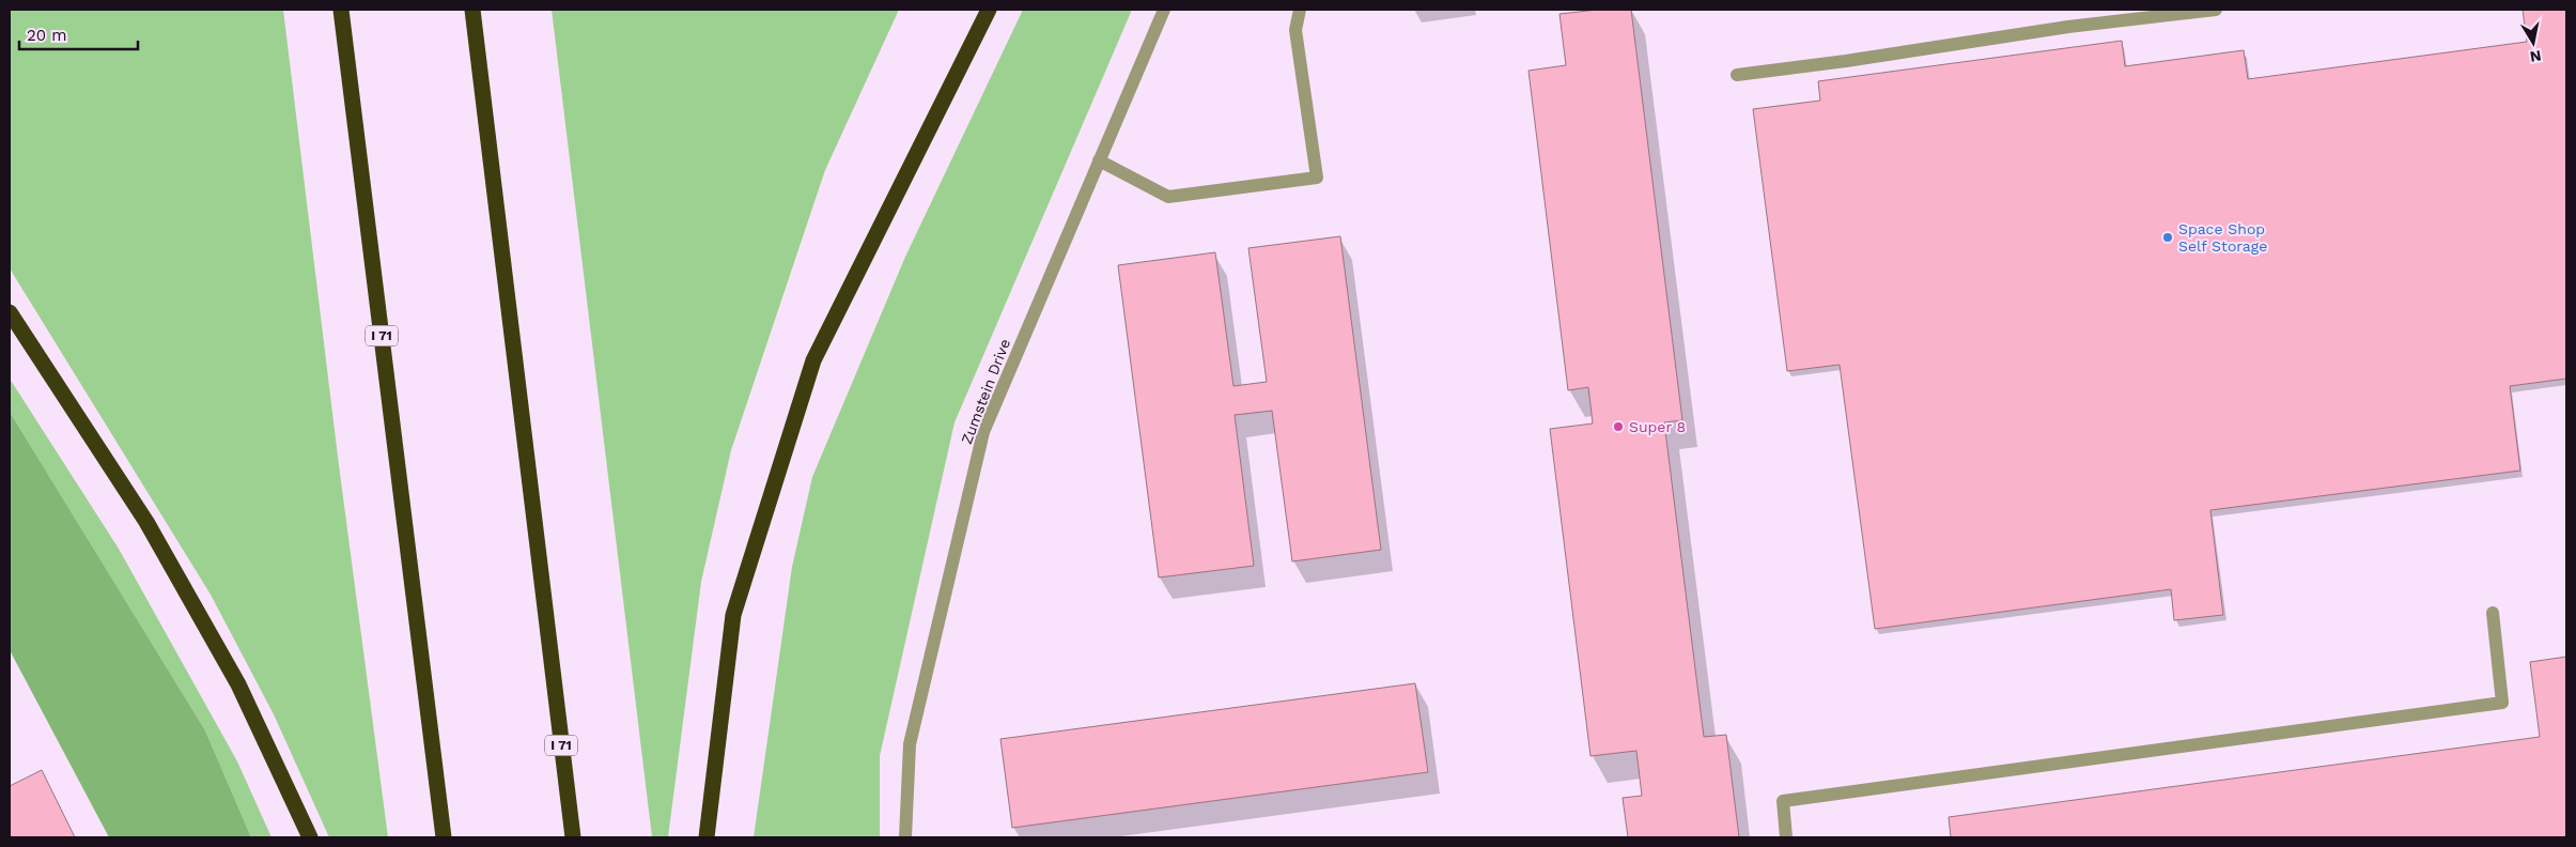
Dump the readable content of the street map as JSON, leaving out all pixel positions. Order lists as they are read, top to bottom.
{
  "streets": {
    "highway": ["I 71"],
    "street": ["Zumstein Drive"]
  },
  "places": ["Space Shop Self Storage", "Super 8"],
  "scale_bar": "20 m",
  "north": "bottom"
}
